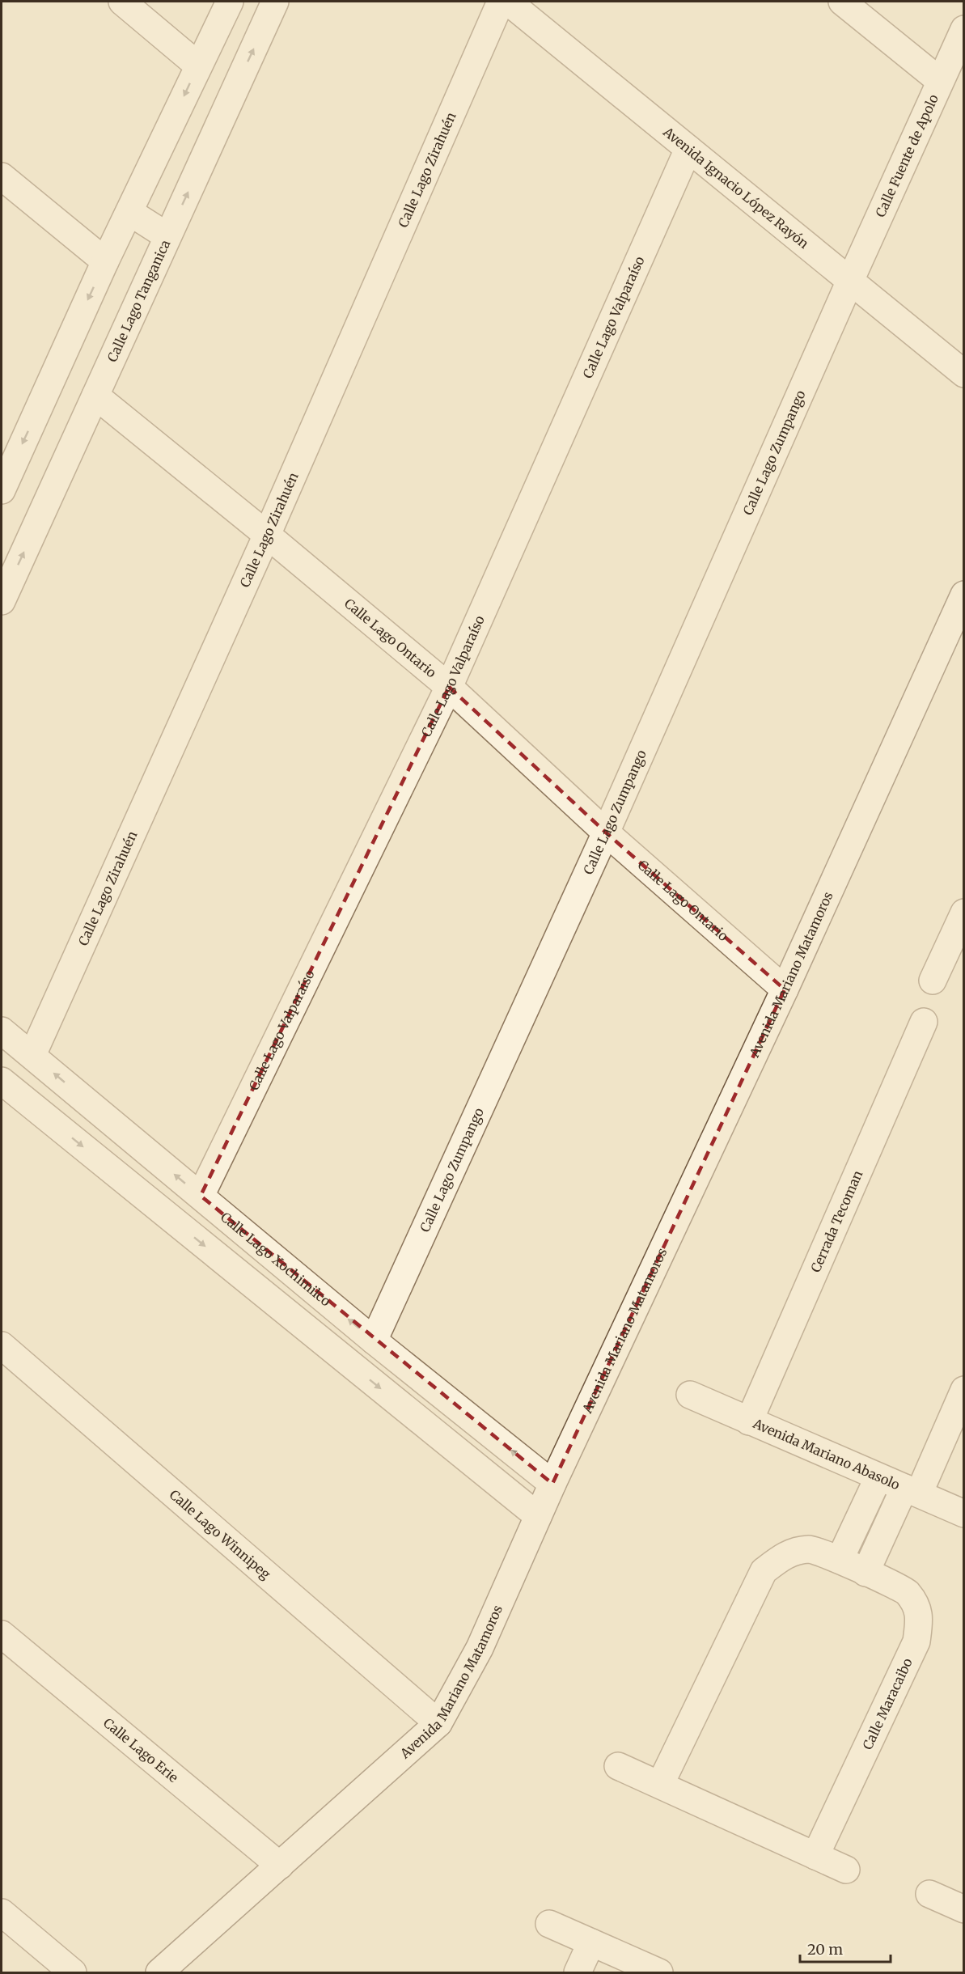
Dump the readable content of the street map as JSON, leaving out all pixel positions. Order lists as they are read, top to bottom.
{
  "streets": {
    "street": [
      "Calle Fuente de Apolo",
      "Calle Lago Zirahuén",
      "Avenida Ignacio López Rayón",
      "Calle Lago Tanganica",
      "Calle Lago Valparaíso",
      "Calle Lago Zumpango",
      "Calle Lago Ontario",
      "Avenida Mariano Matamoros",
      "Cerrada Tecoman",
      "Calle Lago Xochimilco",
      "Avenida Mariano Abasolo",
      "Calle Lago Winnipeg",
      "Calle Maracaibo",
      "Calle Lago Erie"
    ]
  },
  "crossings": [
    ["Calle Fuente de Apolo", "Avenida Ignacio López Rayón"],
    ["Calle Fuente de Apolo", "Calle Lago Zumpango"],
    ["Calle Lago Zirahuén", "Calle Lago Ontario"],
    ["Calle Lago Zirahuén", "Calle Lago Xochimilco"],
    ["Avenida Ignacio López Rayón", "Calle Lago Valparaíso"],
    ["Avenida Ignacio López Rayón", "Calle Lago Zumpango"],
    ["Calle Lago Tanganica", "Calle Lago Ontario"],
    ["Calle Lago Valparaíso", "Calle Lago Ontario"],
    ["Calle Lago Valparaíso", "Calle Lago Xochimilco"],
    ["Calle Lago Zumpango", "Calle Lago Ontario"],
    ["Calle Lago Zumpango", "Calle Lago Xochimilco"],
    ["Calle Lago Ontario", "Avenida Mariano Matamoros"],
    ["Avenida Mariano Matamoros", "Calle Lago Xochimilco"],
    ["Avenida Mariano Matamoros", "Calle Lago Winnipeg"],
    ["Avenida Mariano Matamoros", "Calle Lago Erie"],
    ["Cerrada Tecoman", "Avenida Mariano Abasolo"]
  ],
  "scale_bar": "20 m"
}
